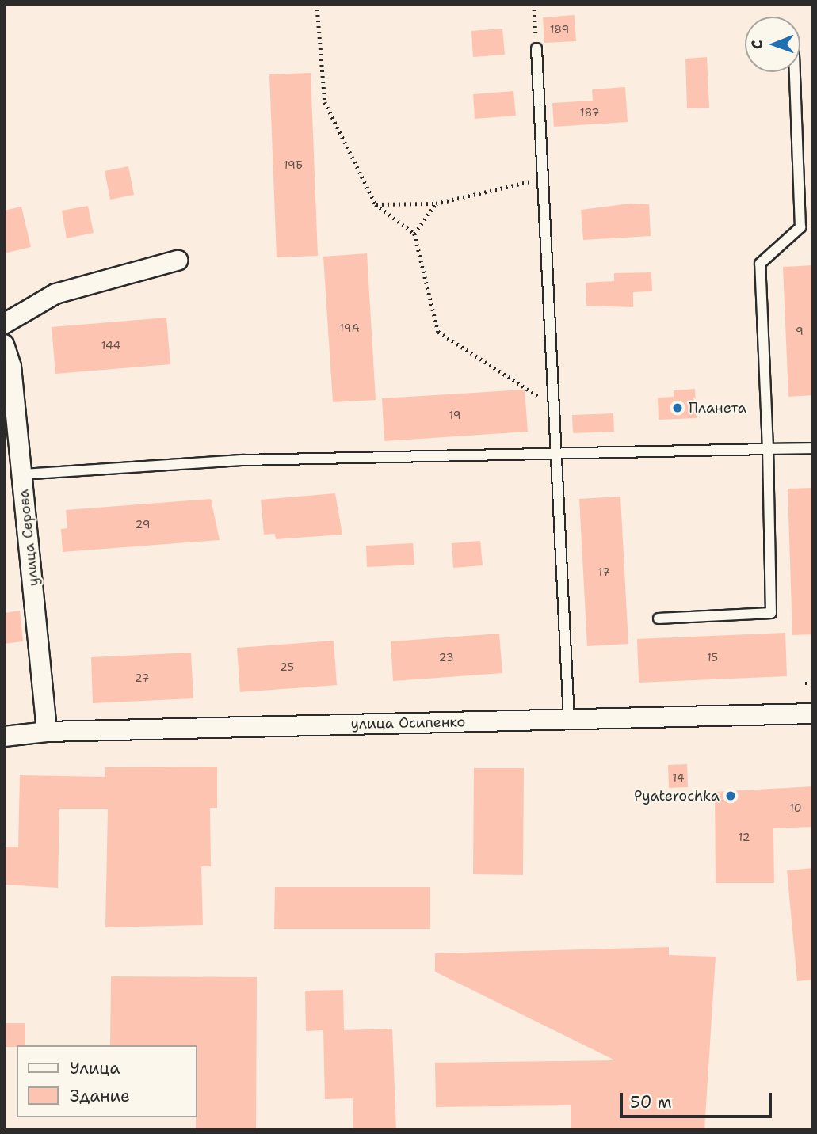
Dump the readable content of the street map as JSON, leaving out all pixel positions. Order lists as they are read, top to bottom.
{
  "streets": {
    "street": ["улица Серова", "улица Осипенко"]
  },
  "crossings": [
    ["улица Серова", "улица Осипенко"]
  ],
  "places": ["Планета", "Pyaterochka"],
  "house_numbers": [
    "189",
    "187",
    "19Б",
    "19А",
    "9",
    "144",
    "19",
    "29",
    "17",
    "23",
    "15",
    "25",
    "27",
    "14",
    "10",
    "12"
  ],
  "legend": ["Улица", "Здание"],
  "scale_bar": "50 m",
  "north": "left"
}
